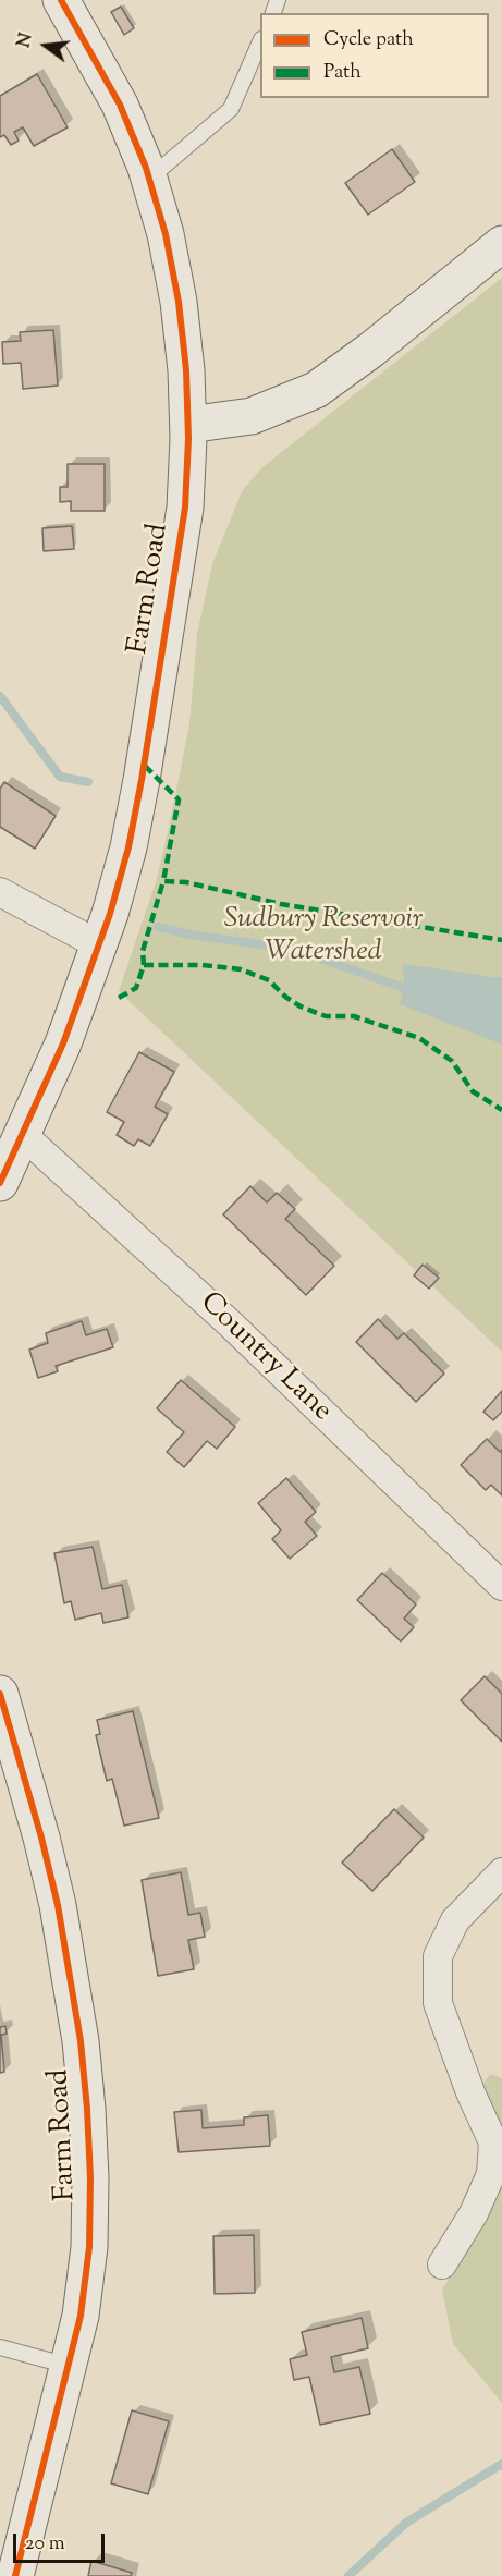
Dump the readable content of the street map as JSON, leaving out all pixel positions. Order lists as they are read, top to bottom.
{
  "streets": {
    "street": ["Farm Road", "Country Lane"]
  },
  "crossings": [
    ["Farm Road", "Country Lane"]
  ],
  "parks": ["Sudbury Reservoir Watershed"],
  "legend": ["Cycle path", "Path"],
  "scale_bar": "20 m",
  "north": "left"
}
